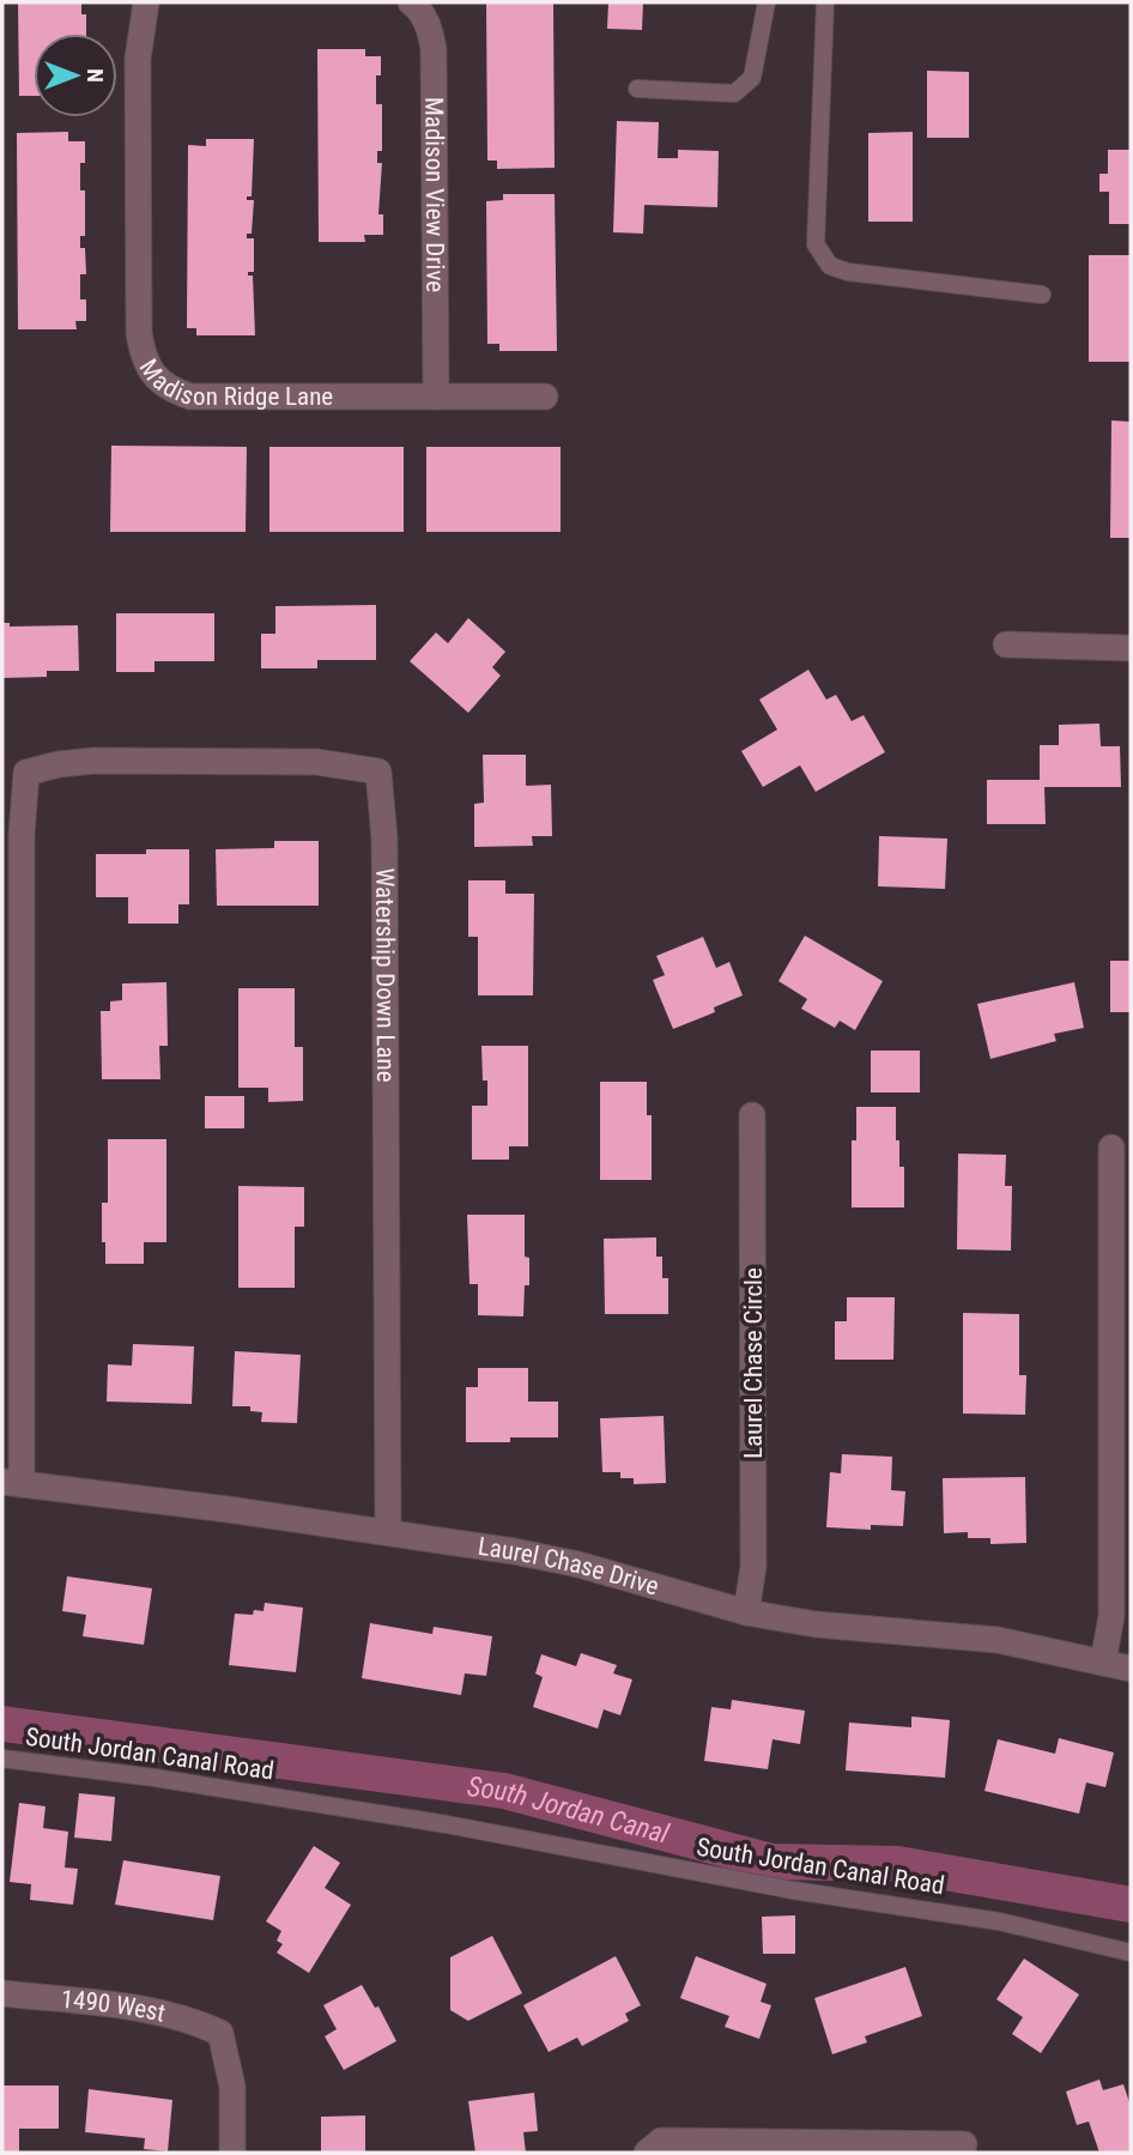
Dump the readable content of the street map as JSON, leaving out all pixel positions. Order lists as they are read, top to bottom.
{
  "streets": {
    "street": [
      "Madison View Drive",
      "Madison Ridge Lane",
      "Watership Down Lane",
      "Laurel Chase Circle",
      "Laurel Chase Drive",
      "1490 West"
    ],
    "lane": ["South Jordan Canal Road"]
  },
  "crossings": [
    ["Madison View Drive", "Madison Ridge Lane"],
    ["Watership Down Lane", "Laurel Chase Drive"],
    ["Laurel Chase Circle", "Laurel Chase Drive"]
  ],
  "water": ["South Jordan Canal"],
  "north": "right"
}
